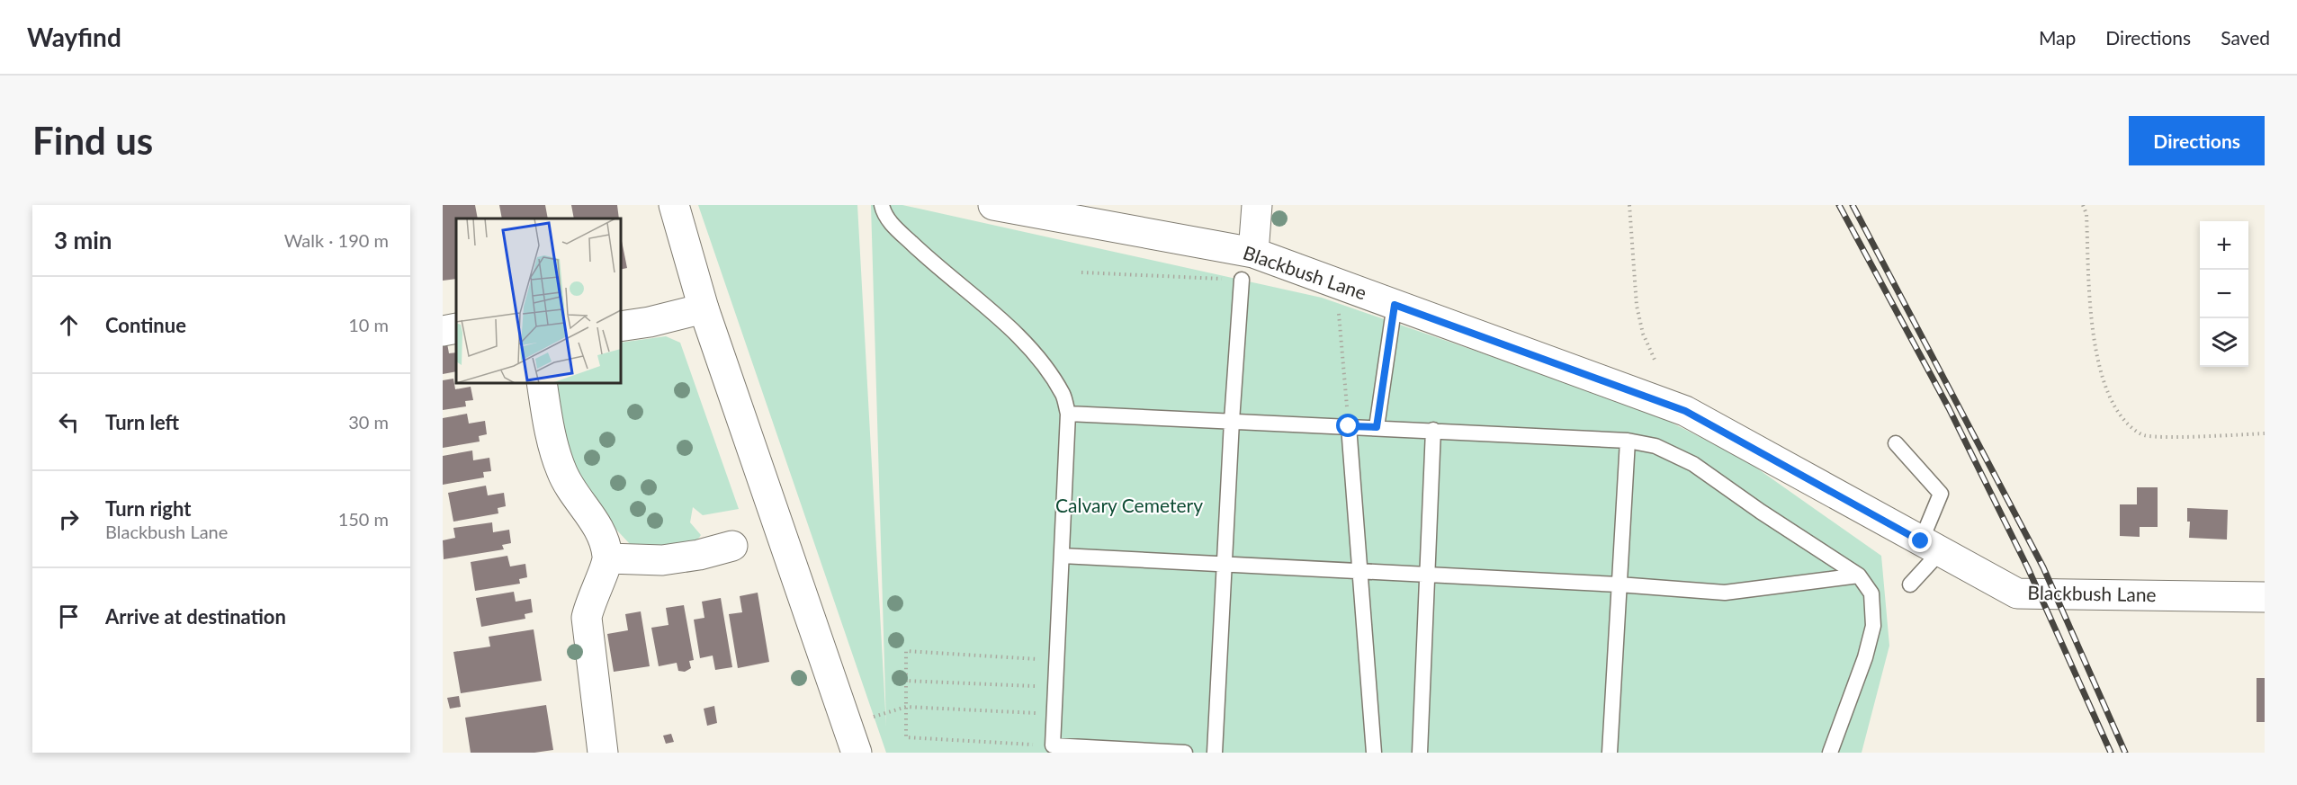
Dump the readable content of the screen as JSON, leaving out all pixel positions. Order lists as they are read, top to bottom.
{
  "streets": {
    "street": ["Blackbush Lane"]
  },
  "parks": ["Calvary Cemetery"],
  "page": {
    "header": "Wayfind",
    "nav": ["Map", "Directions", "Saved"],
    "buttons": "Directions",
    "title": "Find us",
    "heading": ["3 min", "Walk · 190 m"],
    "map_buttons": ["+", "−"],
    "list": [
      ["Continue", "10 m"],
      ["Turn left", "30 m"],
      ["Turn right", "Blackbush Lane", "150 m"],
      "Arrive at destination"
    ]
  }
}
